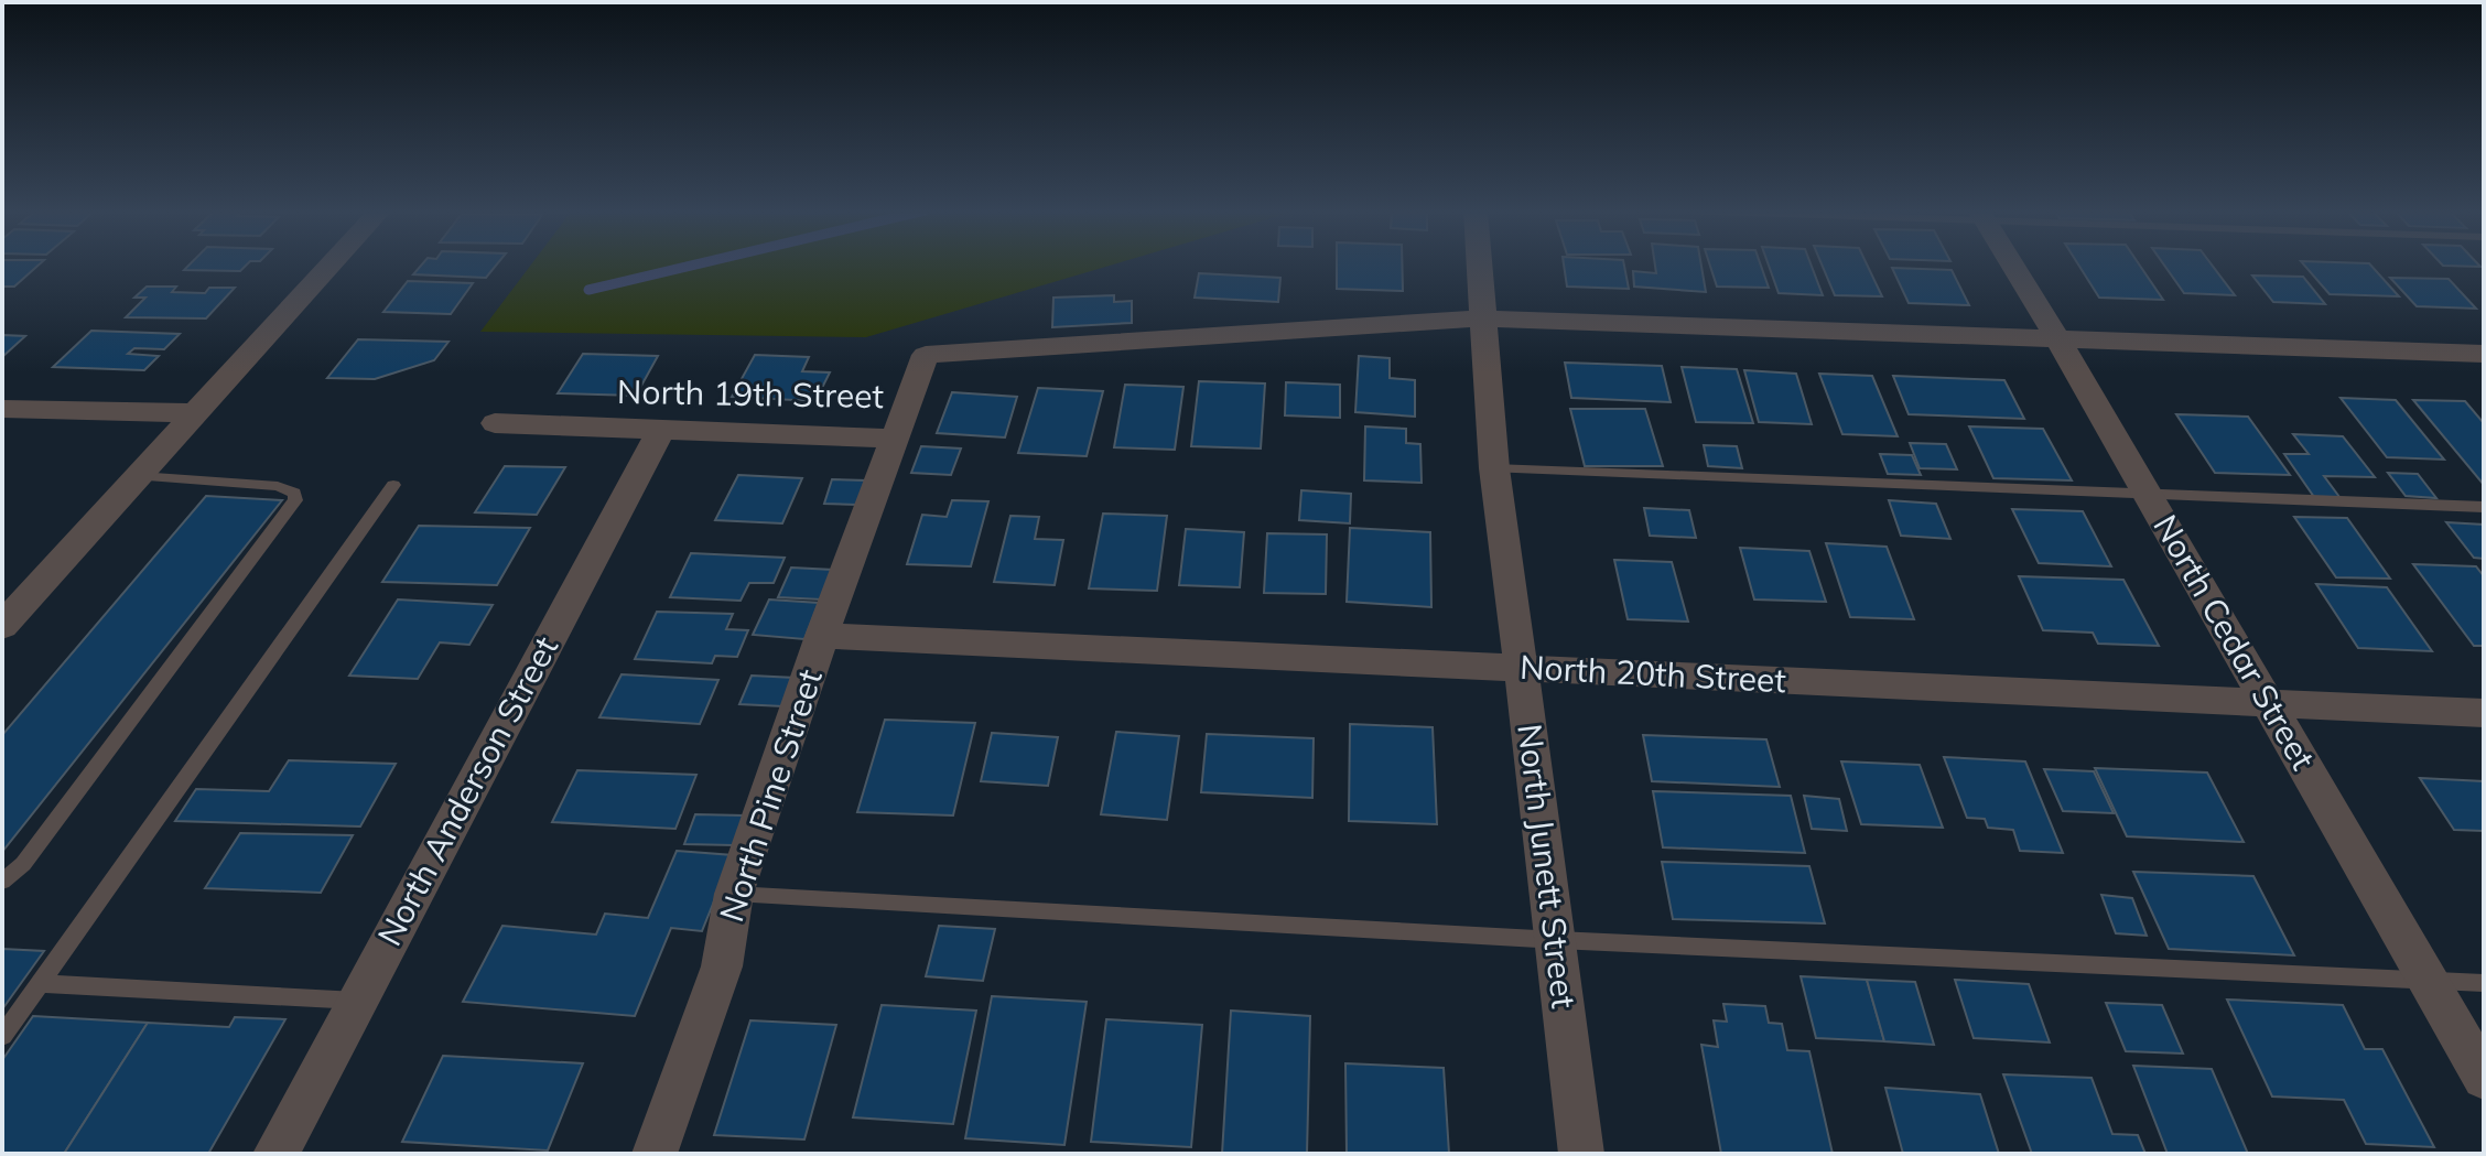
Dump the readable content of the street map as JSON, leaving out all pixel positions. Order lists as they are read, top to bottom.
{
  "streets": {
    "street": [
      "North 19th Street",
      "North Cedar Street",
      "North 20th Street",
      "North Anderson Street",
      "North Pine Street",
      "North Junett Street"
    ]
  },
  "crossings": [
    ["North 19th Street", "North Cedar Street"],
    ["North 19th Street", "North Anderson Street"],
    ["North 19th Street", "North Pine Street"],
    ["North 19th Street", "North Junett Street"],
    ["North Cedar Street", "North 20th Street"],
    ["North 20th Street", "North Pine Street"],
    ["North 20th Street", "North Junett Street"]
  ]
}
